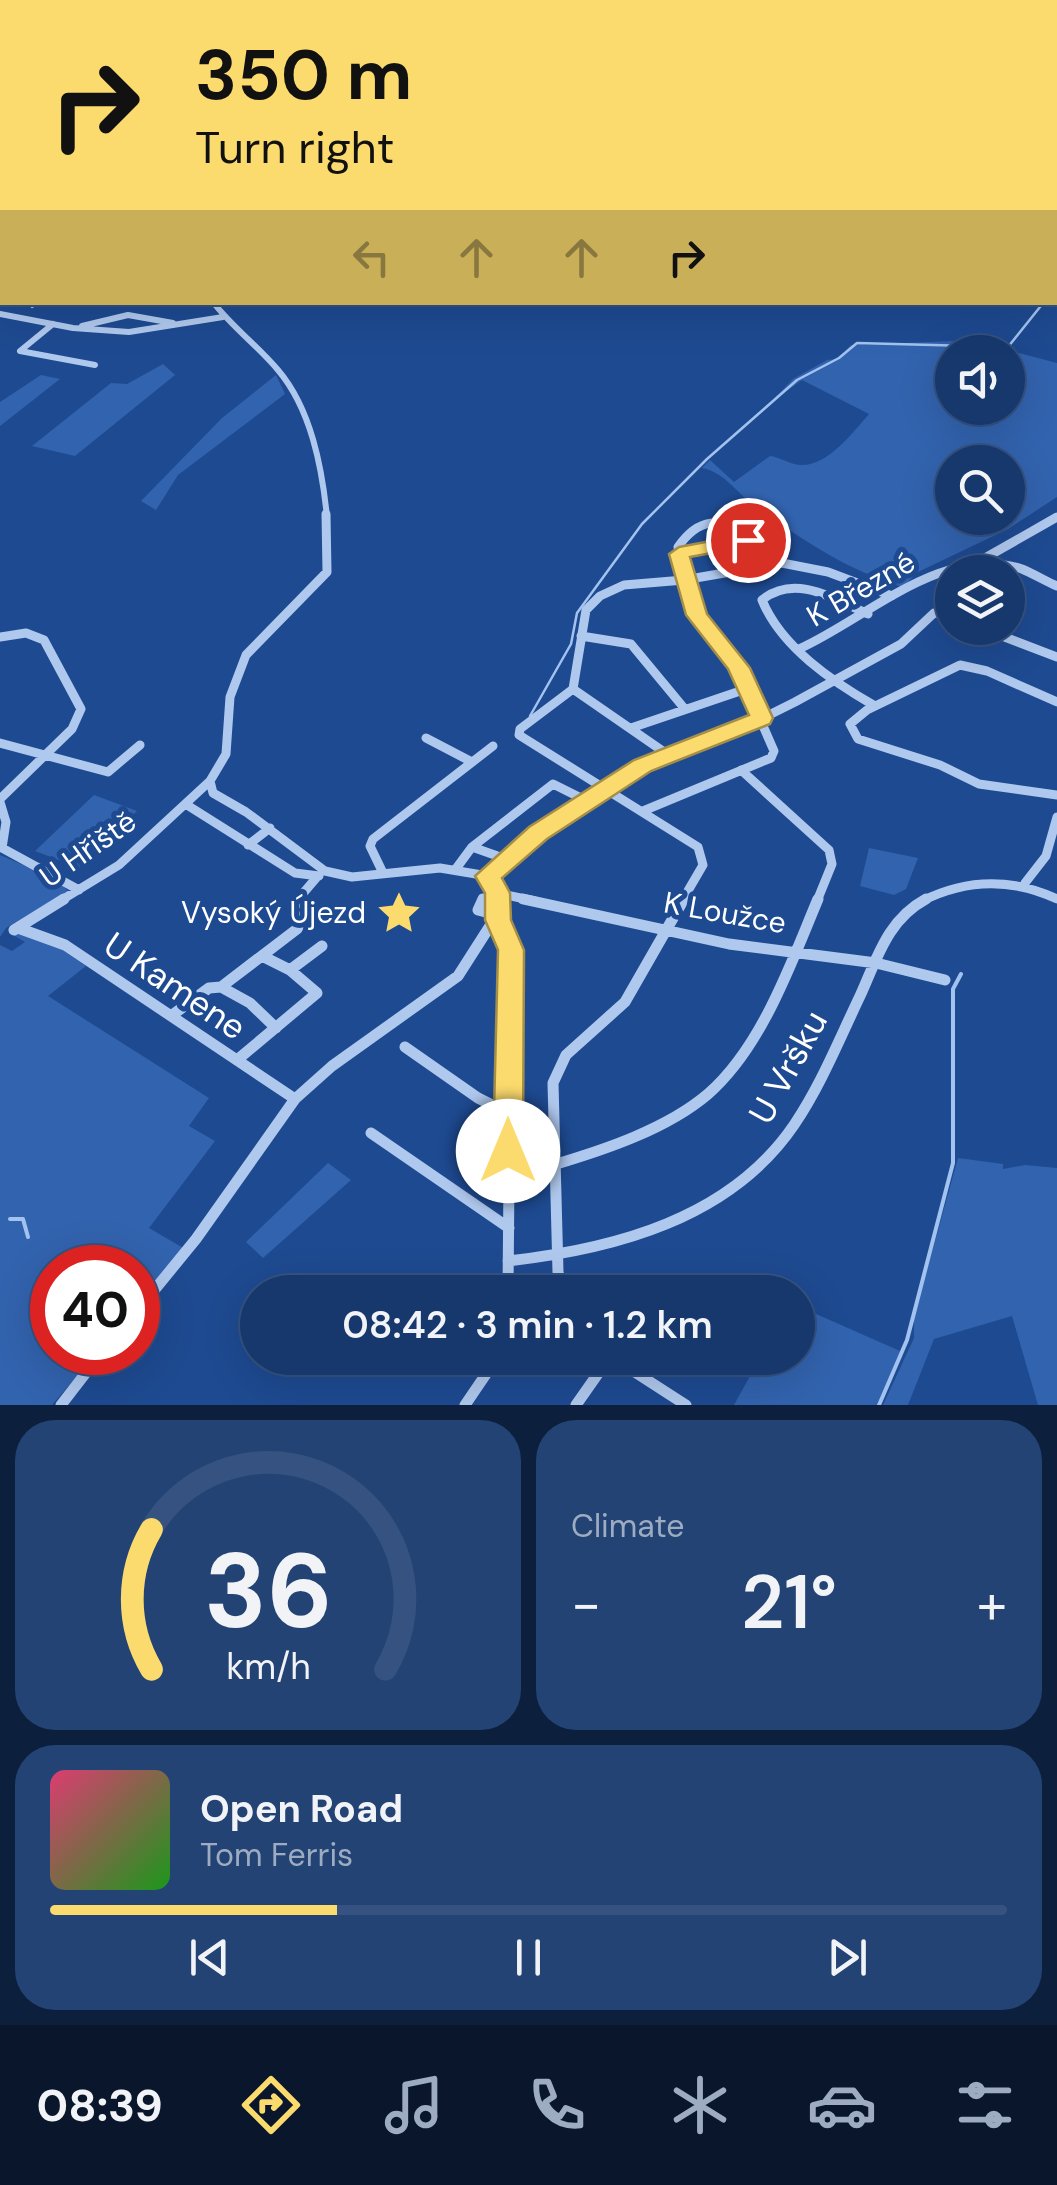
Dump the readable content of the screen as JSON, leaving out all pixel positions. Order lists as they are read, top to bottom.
{
  "streets": {
    "street": [
      "K Březné",
      "U Hřiště",
      "K Loužce",
      "U Kamene",
      "U Vršku"
    ]
  },
  "crossings": [
    ["U Hřiště", "U Kamene"],
    ["K Loužce", "U Vršku"]
  ],
  "places": {
    "place": ["Vysoký Újezd"]
  },
  "page": {
    "turn": ["350 m", "Turn right"],
    "limit": "40",
    "trip": "08:42 · 3 min · 1.2 km",
    "tile": "Climate",
    "heat": ["−", "21°", "+"],
    "song": ["Open Road", "Tom Ferris"],
    "tabs": "08:39",
    "gauge": ["36", "km/h"]
  }
}
